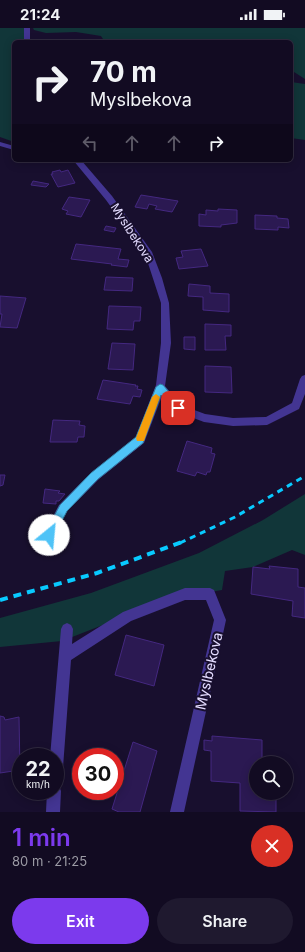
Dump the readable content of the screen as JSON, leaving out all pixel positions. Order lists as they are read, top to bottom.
{
  "streets": {
    "street": ["Myslbekova"]
  },
  "page": {
    "status": "21:24",
    "turn": ["70 m", "Myslbekova"],
    "speed": "22 km/h",
    "limit": "30",
    "heading": ["1 min", "80 m · 21:25"],
    "buttons": ["Exit", "Share"]
  }
}
